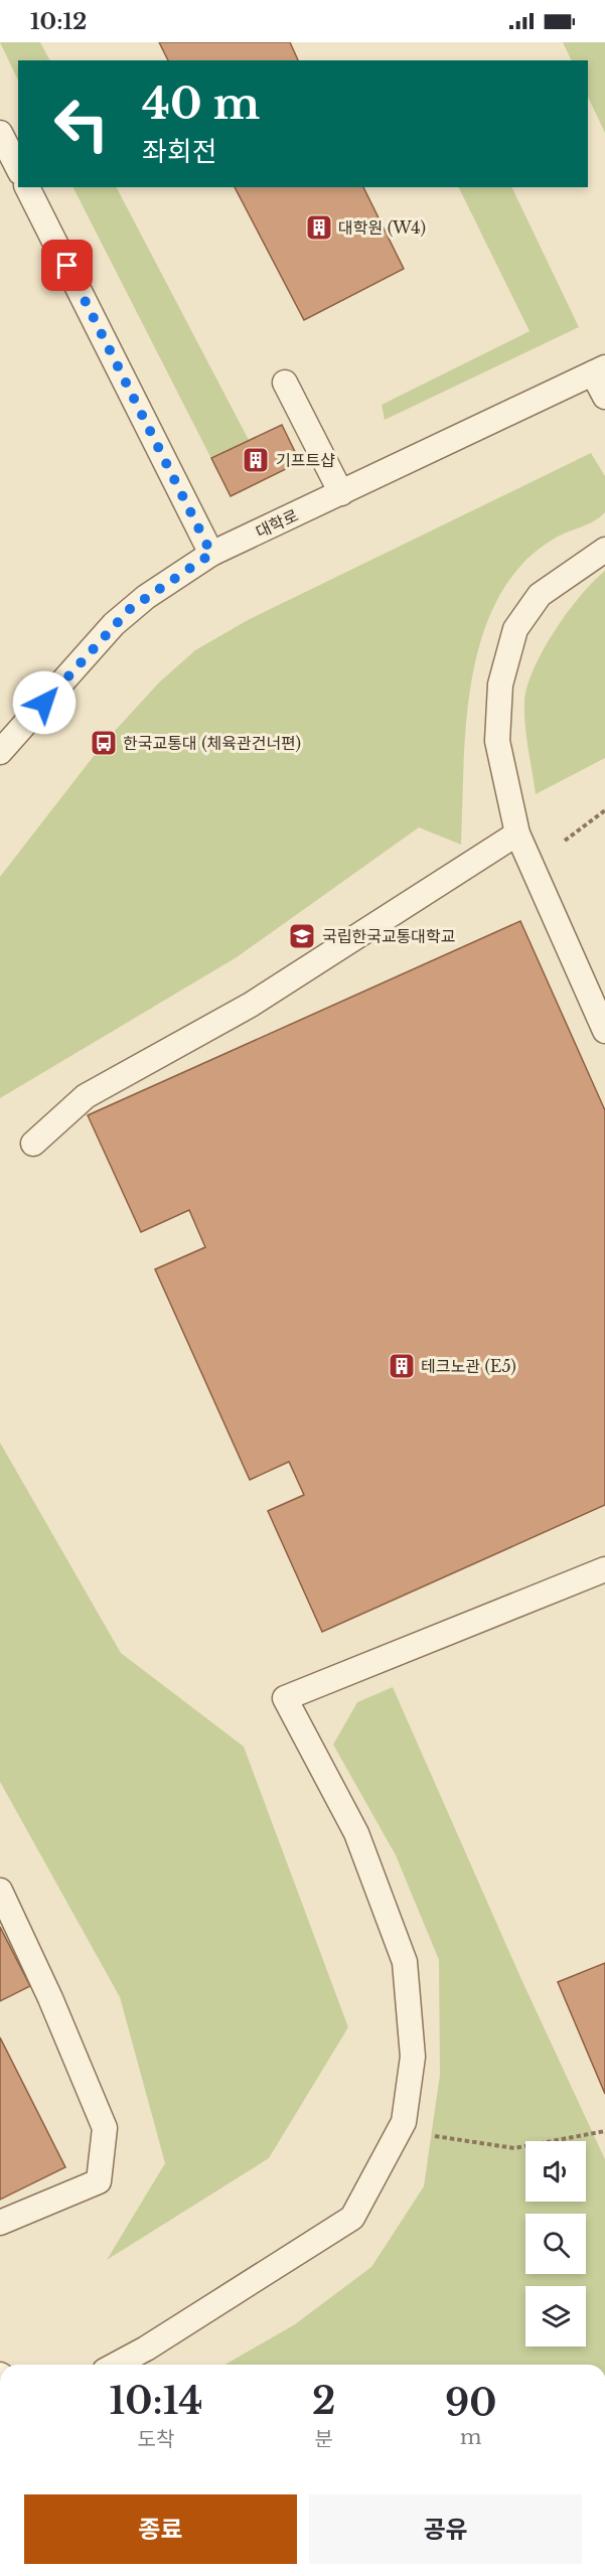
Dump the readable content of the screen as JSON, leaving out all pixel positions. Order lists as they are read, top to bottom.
{
  "streets": {
    "lane": ["대학로"]
  },
  "places": {
    "building": ["대학원 (W4)", "기프트샵", "테크노관 (E5)"],
    "bus stop": ["한국교통대 (체육관건너편)"],
    "school or university": ["국립한국교통대학교"]
  },
  "page": {
    "status": "10:12",
    "turn": ["40 m", "좌회전"],
    "eta": [
      "10:14",
      "도착",
      "2",
      "분",
      "90",
      "m"
    ],
    "buttons": ["종료", "공유"]
  }
}
